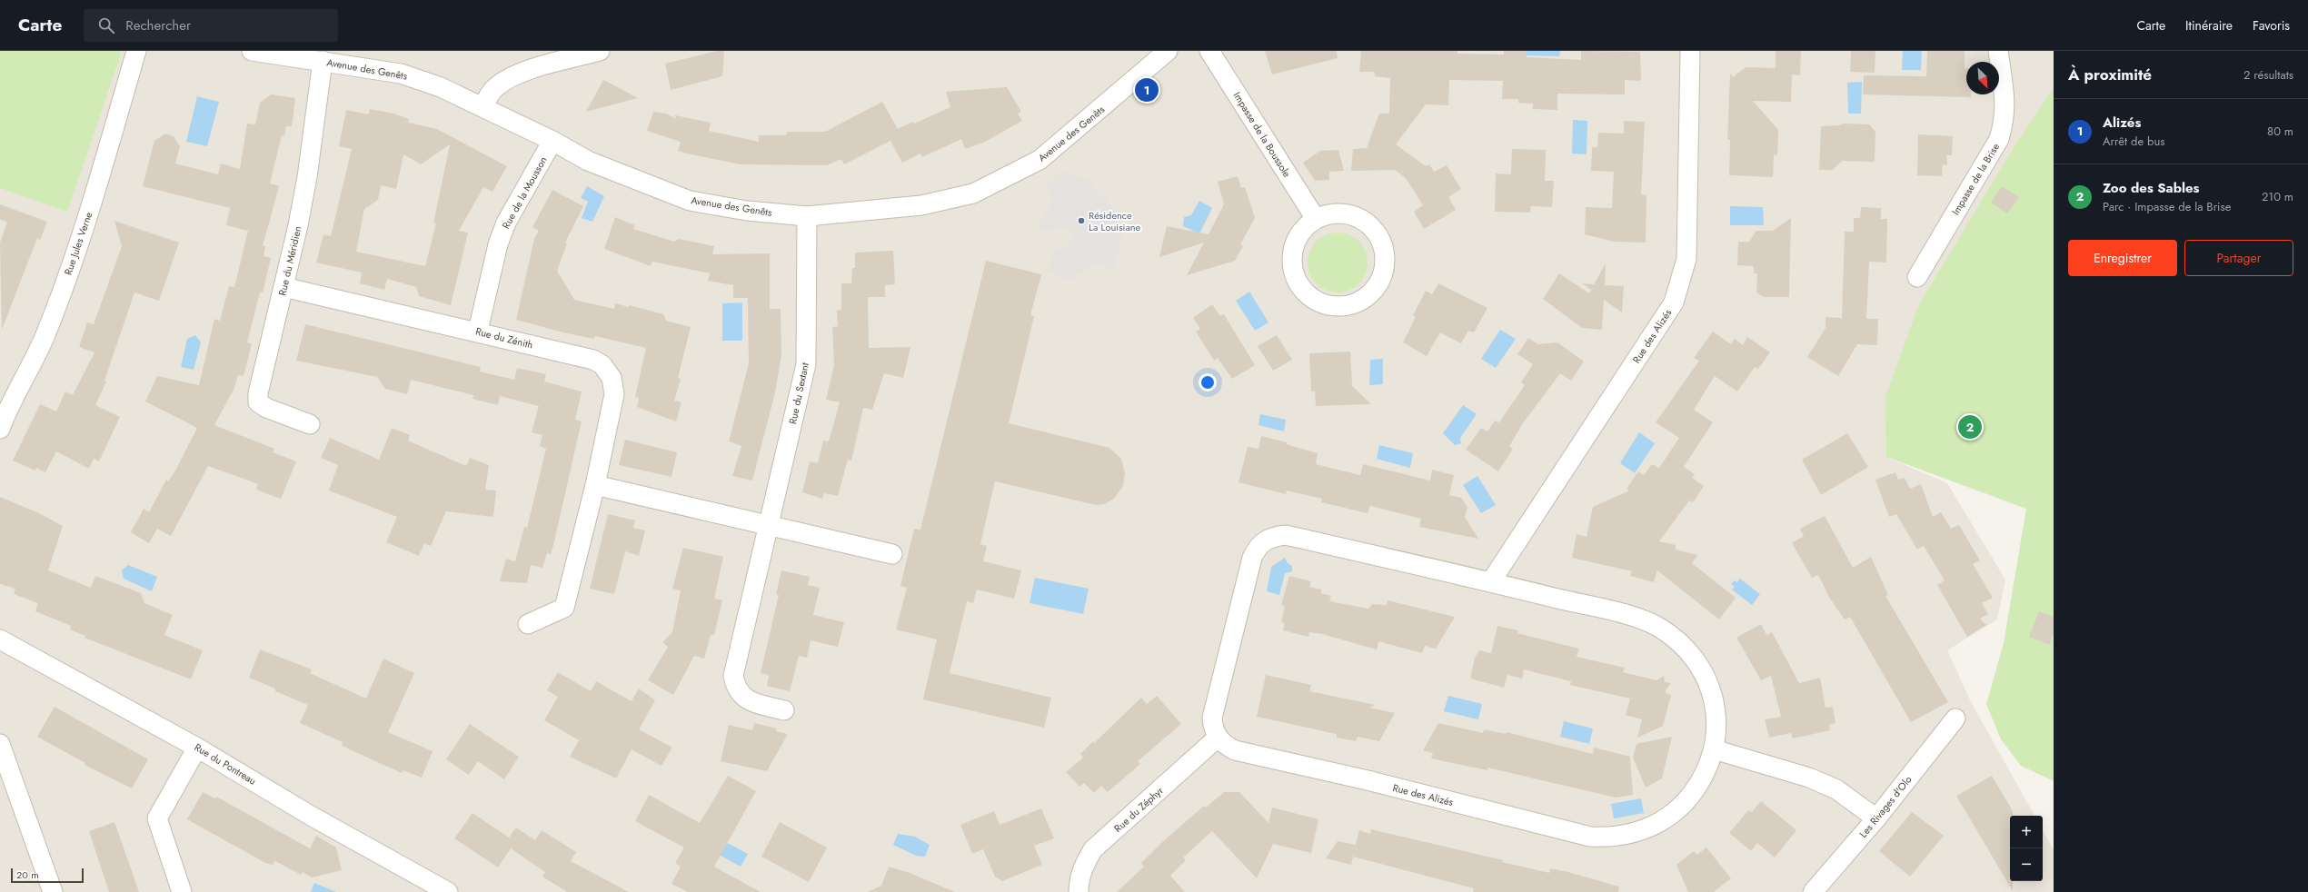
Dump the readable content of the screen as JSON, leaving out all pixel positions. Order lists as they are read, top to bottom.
{
  "streets": {
    "street": [
      "Avenue des Genêts",
      "Impasse de la Boussole",
      "Impasse de la Brise",
      "Rue de la Mousson",
      "Rue Jules Verne",
      "Rue du Méridien",
      "Rue des Alizés",
      "Rue du Zénith",
      "Rue du Sextant",
      "Rue du Pontreau",
      "Les Rivages d'Olo",
      "Rue du Zéphyr"
    ]
  },
  "crossings": [
    ["Avenue des Genêts", "Rue de la Mousson"],
    ["Avenue des Genêts", "Rue du Méridien"],
    ["Avenue des Genêts", "Rue du Sextant"],
    ["Rue de la Mousson", "Rue du Zénith"],
    ["Rue du Méridien", "Rue du Zénith"],
    ["Rue des Alizés", "Rue du Zéphyr"]
  ],
  "places": ["Résidence La Louisiane"],
  "scale_bar": "20 m",
  "north": "bottom right",
  "page": {
    "header": "Carte",
    "search": "Rechercher",
    "nav": ["Carte", "Itinéraire", "Favoris"],
    "heading": ["À proximité", "2 résultats"],
    "pins": ["1", "2"],
    "list": [
      {
        "mark": "1",
        "name": "Alizés",
        "note": "Arrêt de bus",
        "value": "80 m"
      },
      {
        "mark": "2",
        "name": "Zoo des Sables",
        "note": "Parc · Impasse de la Brise",
        "value": "210 m"
      }
    ],
    "buttons": ["Enregistrer", "Partager"],
    "map_buttons": ["+", "−"],
    "scale": "20 m"
  }
}
